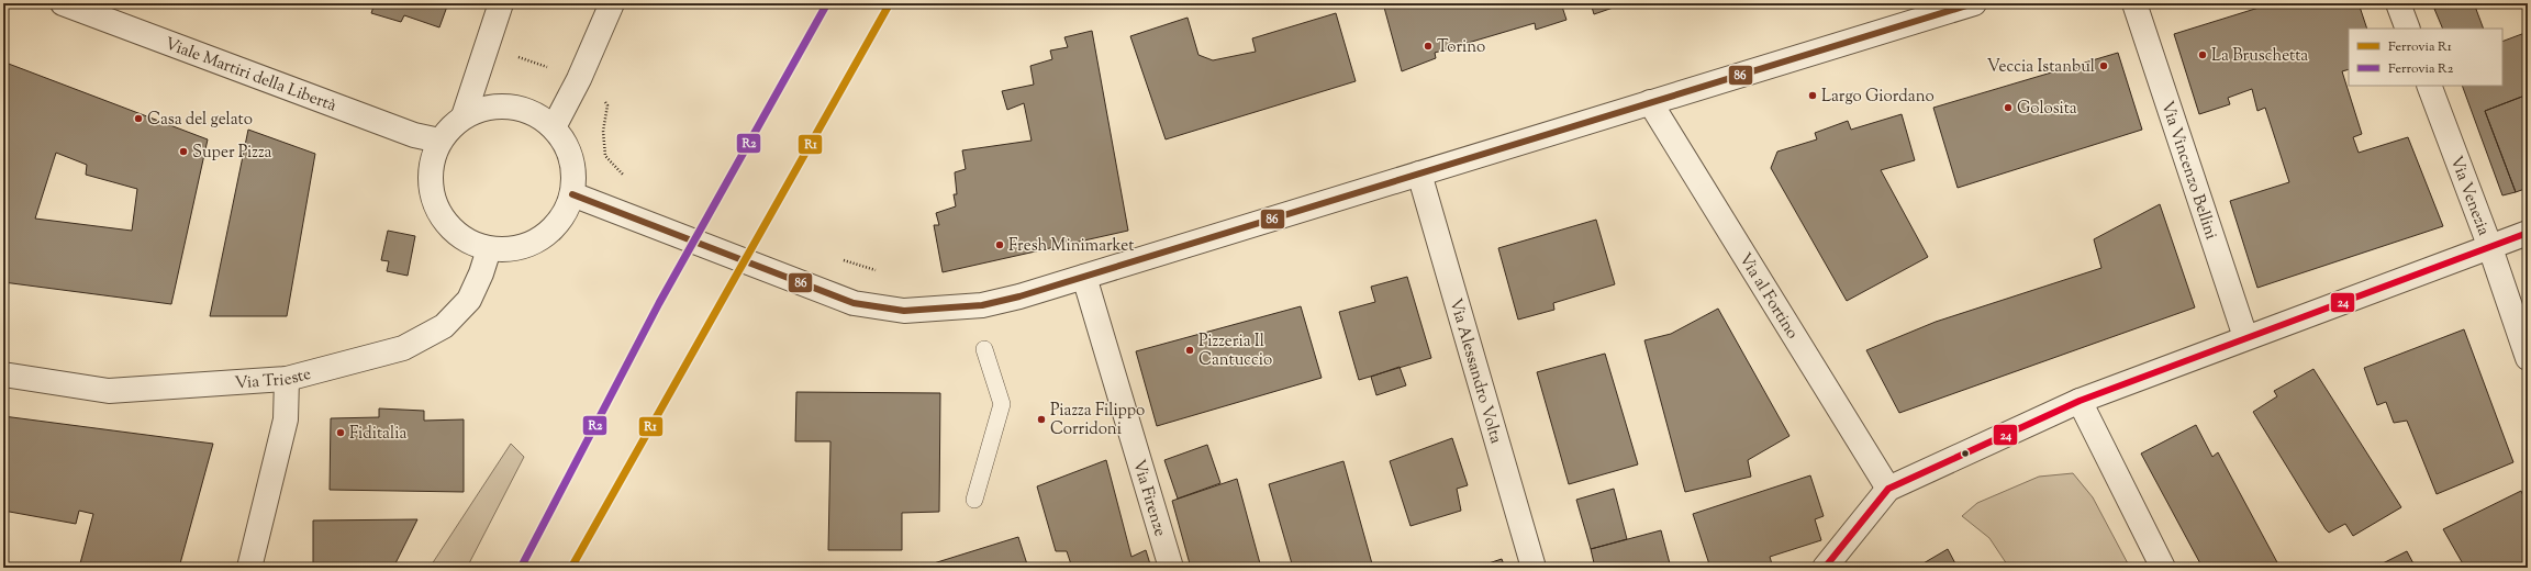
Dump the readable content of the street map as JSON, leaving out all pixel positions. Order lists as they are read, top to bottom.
{
  "streets": {
    "street": [
      "Viale Martiri della Libertà",
      "Via Vincenzo Bellini",
      "Via Venezia",
      "Via al Fortino",
      "Via Alessandro Volta",
      "Via Trieste",
      "Via Firenze"
    ]
  },
  "crossings": [
    ["Viale Martiri della Libertà", "Via Trieste"]
  ],
  "places": [
    "Torino",
    "La Bruschetta",
    "Veccia Istanbul",
    "Largo Giordano",
    "Golosita",
    "Casa del gelato",
    "Super Pizza",
    "Fresh Minimarket",
    "Pizzeria Il Cantuccio",
    "Piazza Filippo Corridoni",
    "Fiditalia"
  ],
  "lines": [
    "rail line R1",
    "rail line R2",
    "transit line 86",
    "transit line 24"
  ],
  "legend": ["Ferrovia R1", "Ferrovia R2"]
}
